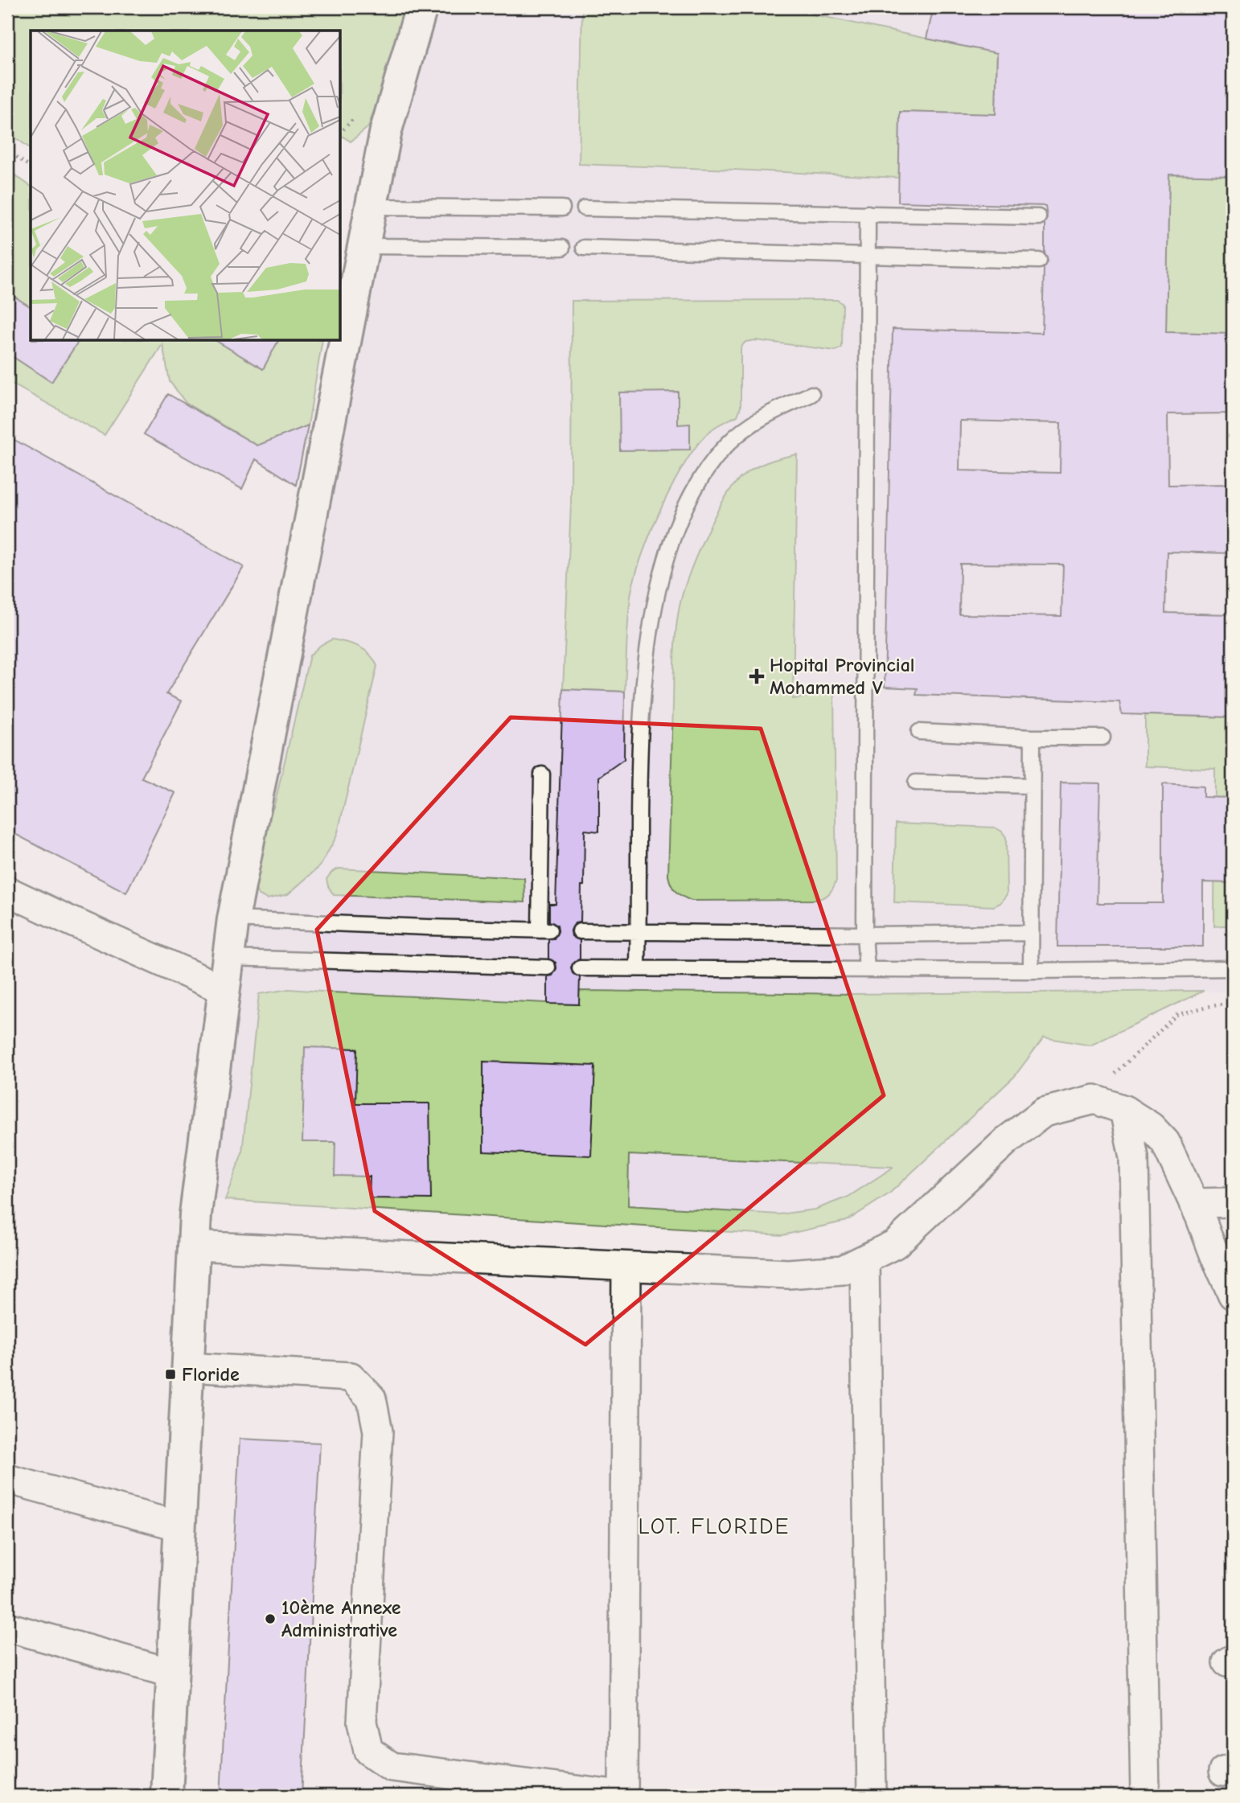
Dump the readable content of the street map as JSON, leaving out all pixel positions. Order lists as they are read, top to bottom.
{
  "districts": ["LOT. FLORIDE"],
  "places": {
    "health": ["Hopital Provincial Mohammed V"],
    "transit": ["Floride"],
    "other": ["10ème Annexe Administrative"]
  }
}
